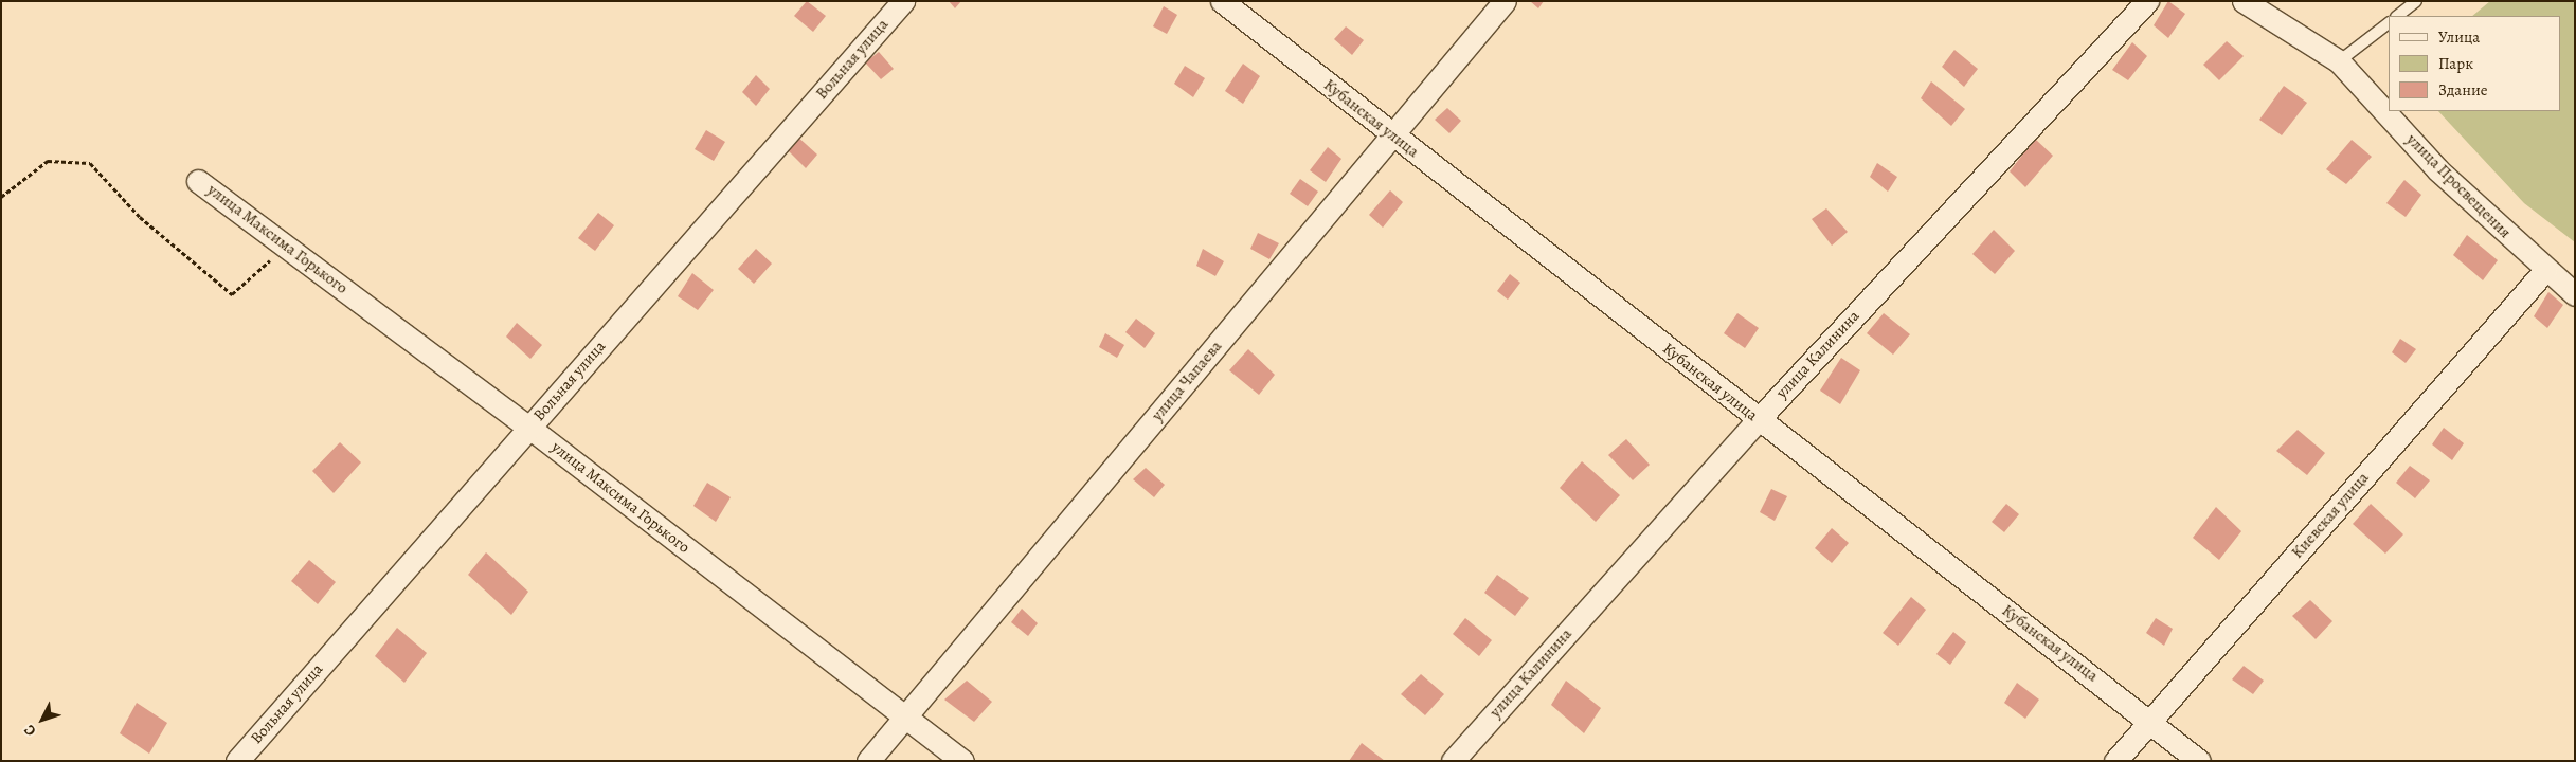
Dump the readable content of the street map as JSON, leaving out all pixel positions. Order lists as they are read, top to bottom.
{
  "streets": {
    "street": [
      "Вольная улица",
      "Кубанская улица",
      "улица Просвещения",
      "улица Максима Горького",
      "улица Калинина",
      "улица Чапаева",
      "Киевская улица"
    ]
  },
  "crossings": [
    ["Вольная улица", "улица Максима Горького"],
    ["Кубанская улица", "улица Калинина"],
    ["Кубанская улица", "улица Чапаева"],
    ["Кубанская улица", "Киевская улица"],
    ["улица Просвещения", "Киевская улица"],
    ["улица Максима Горького", "улица Чапаева"]
  ],
  "legend": ["Улица", "Парк", "Здание"],
  "north": "bottom left"
}
